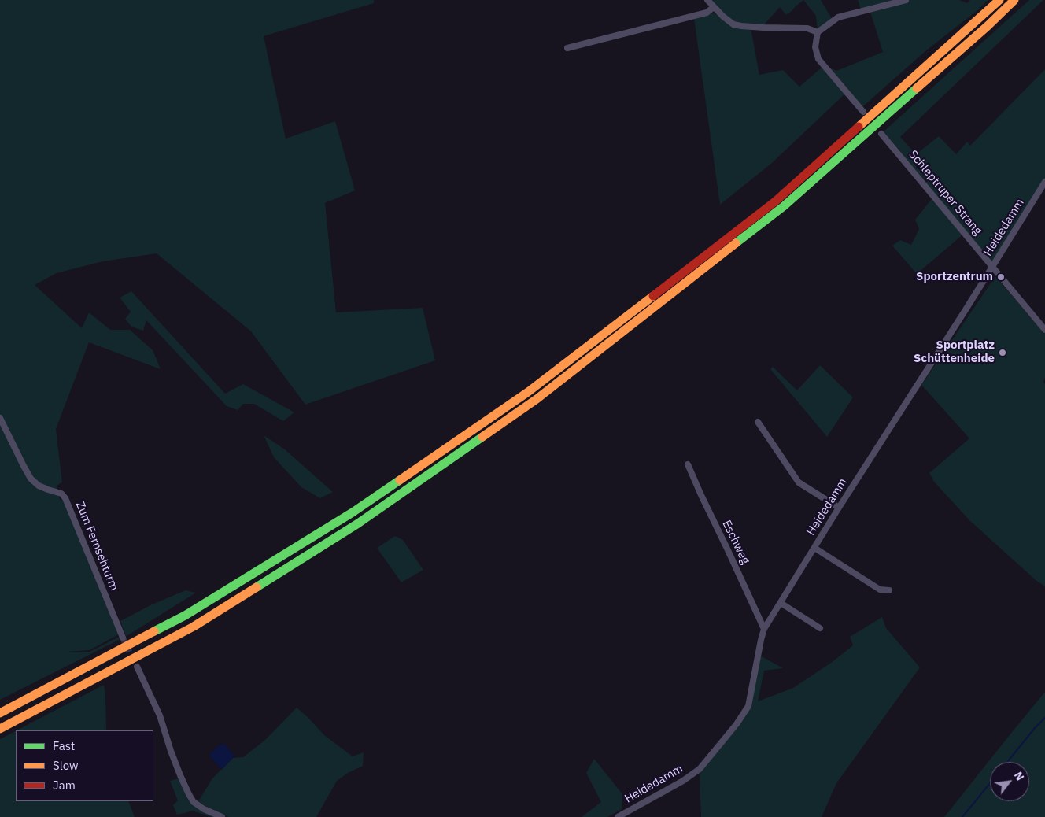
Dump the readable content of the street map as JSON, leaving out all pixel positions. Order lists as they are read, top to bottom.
{
  "streets": {
    "street": [
      "Schleptruper Strang",
      "Heidedamm",
      "Eschweg",
      "Zum Fernsehturm"
    ]
  },
  "crossings": [
    ["Schleptruper Strang", "Heidedamm"],
    ["Heidedamm", "Eschweg"]
  ],
  "places": ["Sportzentrum", "Sportplatz Schüttenheide"],
  "legend": ["Fast", "Slow", "Jam"],
  "north": "top right"
}
